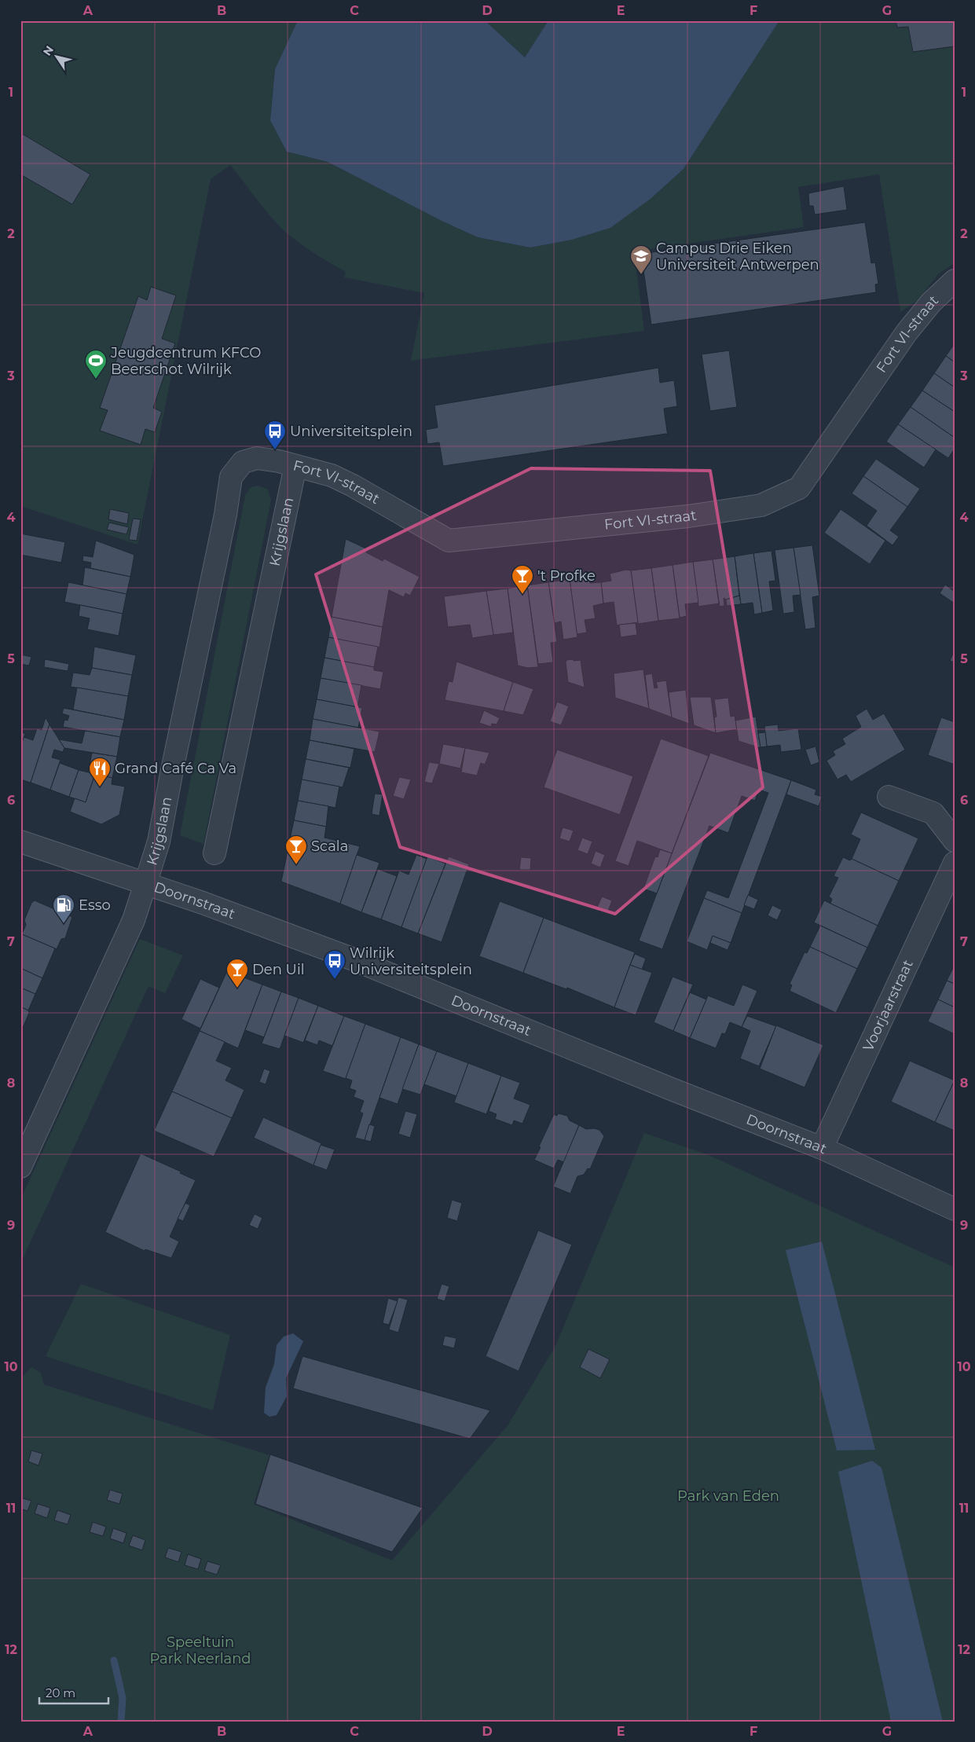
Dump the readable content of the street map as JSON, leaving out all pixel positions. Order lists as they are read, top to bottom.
{
  "streets": {
    "street": [
      "Fort VI-straat",
      "Krijgslaan",
      "Doornstraat",
      "Voorjaarstraat"
    ]
  },
  "crossings": [
    ["Fort VI-straat", "Krijgslaan"],
    ["Krijgslaan", "Doornstraat"],
    ["Doornstraat", "Voorjaarstraat"]
  ],
  "parks": ["Park van Eden", "Speeltuin Park Neerland"],
  "places": {
    "school or university": ["Campus Drie Eiken Universiteit Antwerpen"],
    "sports": ["Jeugdcentrum KFCO Beerschot Wilrijk"],
    "bus stop": ["Universiteitsplein", "Wilrijk Universiteitsplein"],
    "bar": ["'t Profke", "Scala", "Den Uil"],
    "restaurant": ["Grand Café Ca Va"],
    "fuel station": ["Esso"]
  },
  "scale_bar": "20 m",
  "north": "top left",
  "grid": {
    "columns": [
      "A",
      "B",
      "C",
      "D",
      "E",
      "F",
      "G"
    ],
    "rows": [
      "1",
      "2",
      "3",
      "4",
      "5",
      "6",
      "7",
      "8",
      "9",
      "10",
      "11",
      "12"
    ]
  }
}
